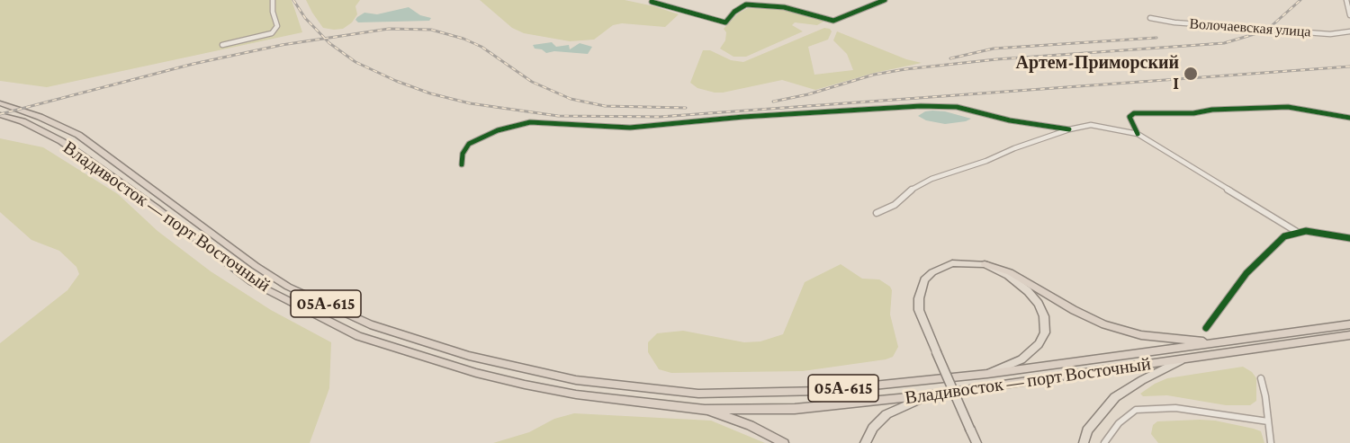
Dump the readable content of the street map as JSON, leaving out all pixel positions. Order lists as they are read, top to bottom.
{
  "streets": {
    "highway": ["Владивосток — порт Восточный", "05А-615"],
    "street": ["Волочаевская улица"]
  },
  "places": ["Артем-Приморский I"]
}
